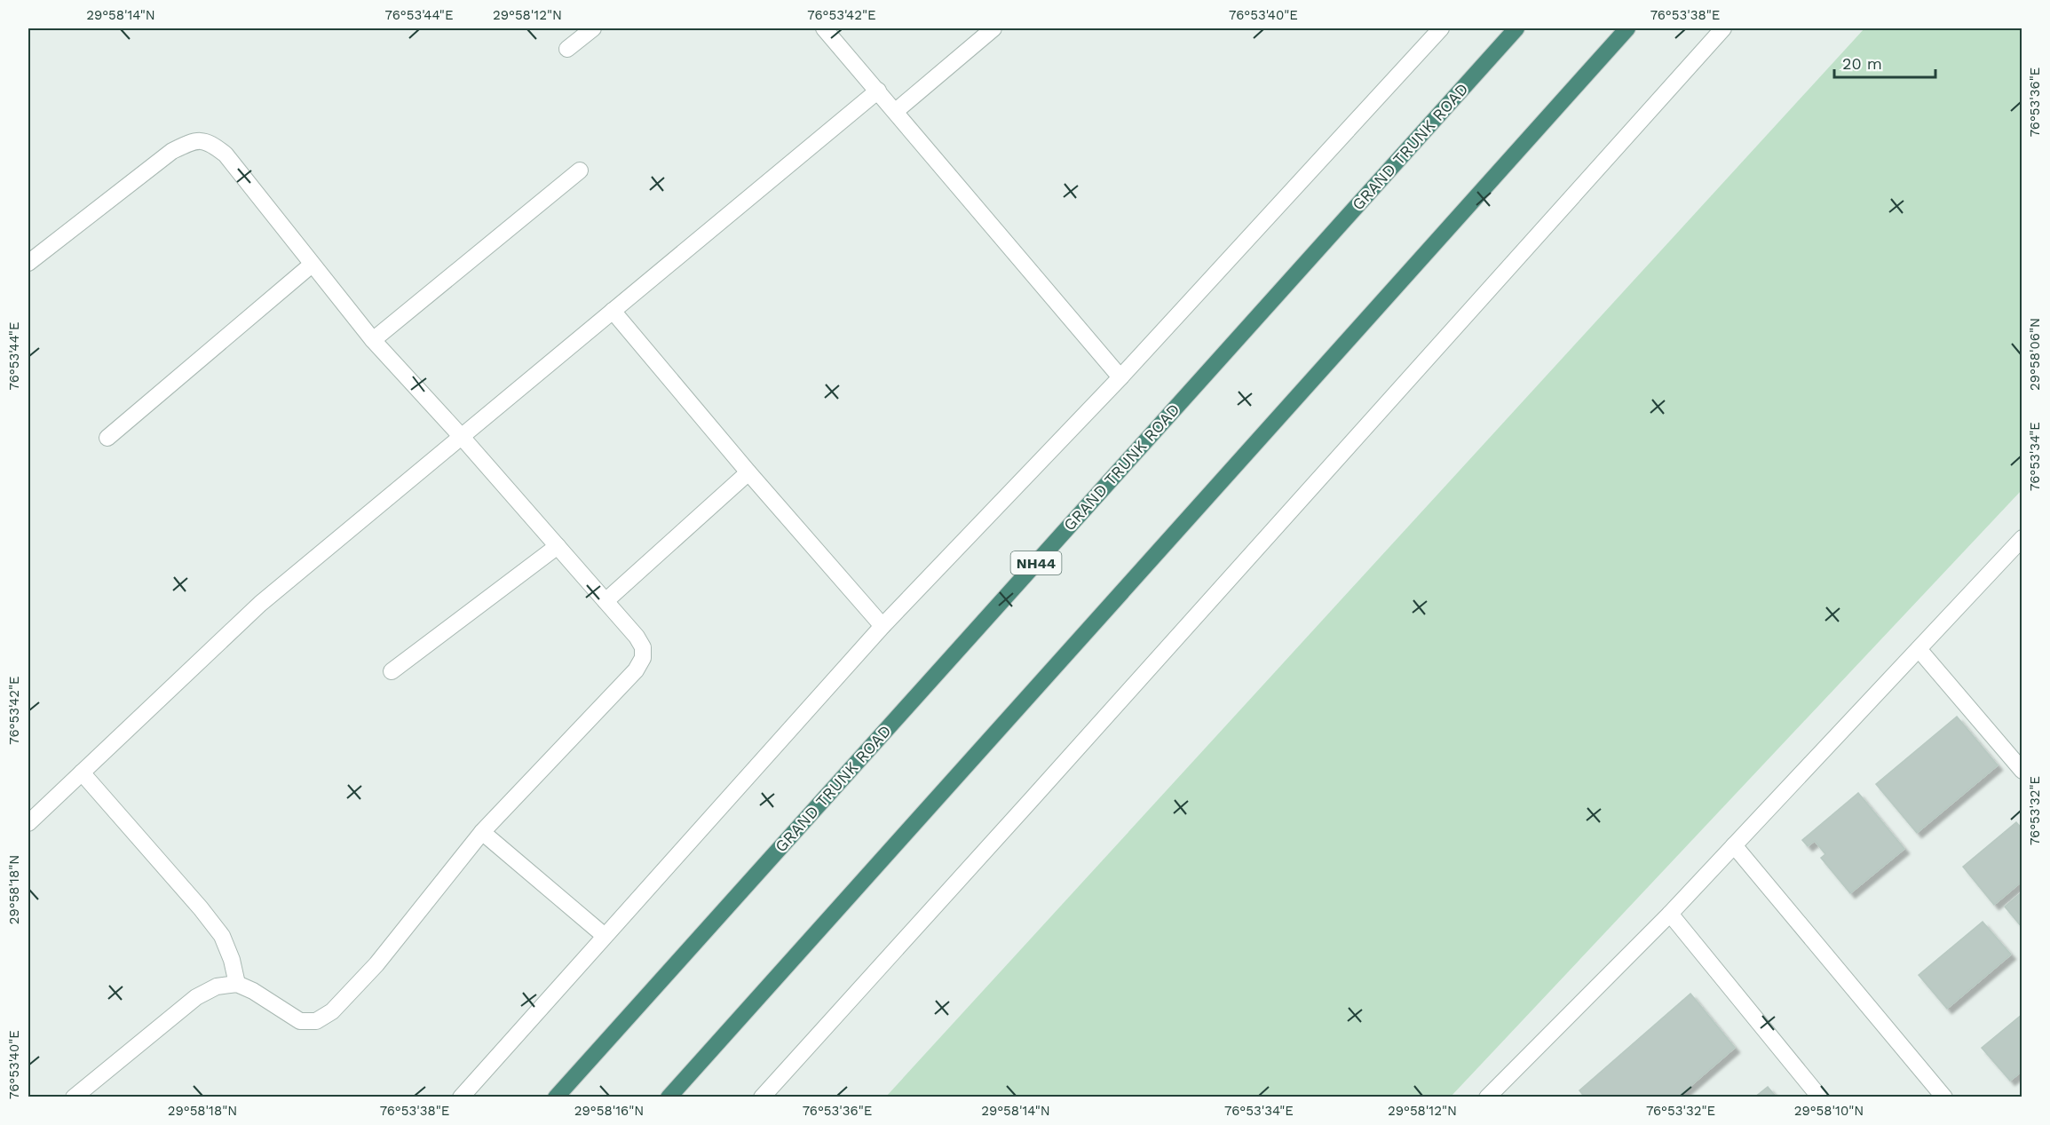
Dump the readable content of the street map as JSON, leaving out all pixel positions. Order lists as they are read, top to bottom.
{
  "streets": {
    "highway": ["GRAND TRUNK ROAD", "NH44"]
  },
  "scale_bar": "20 m",
  "coordinates": [
    "29°58'14\"N",
    "76°53'44\"E",
    "29°58'12\"N",
    "76°53'42\"E",
    "76°53'40\"E",
    "76°53'38\"E",
    "76°53'36\"E",
    "29°58'06\"N",
    "76°53'34\"E",
    "76°53'32\"E",
    "29°58'18\"N",
    "29°58'16\"N",
    "29°58'10\"N"
  ]
}
